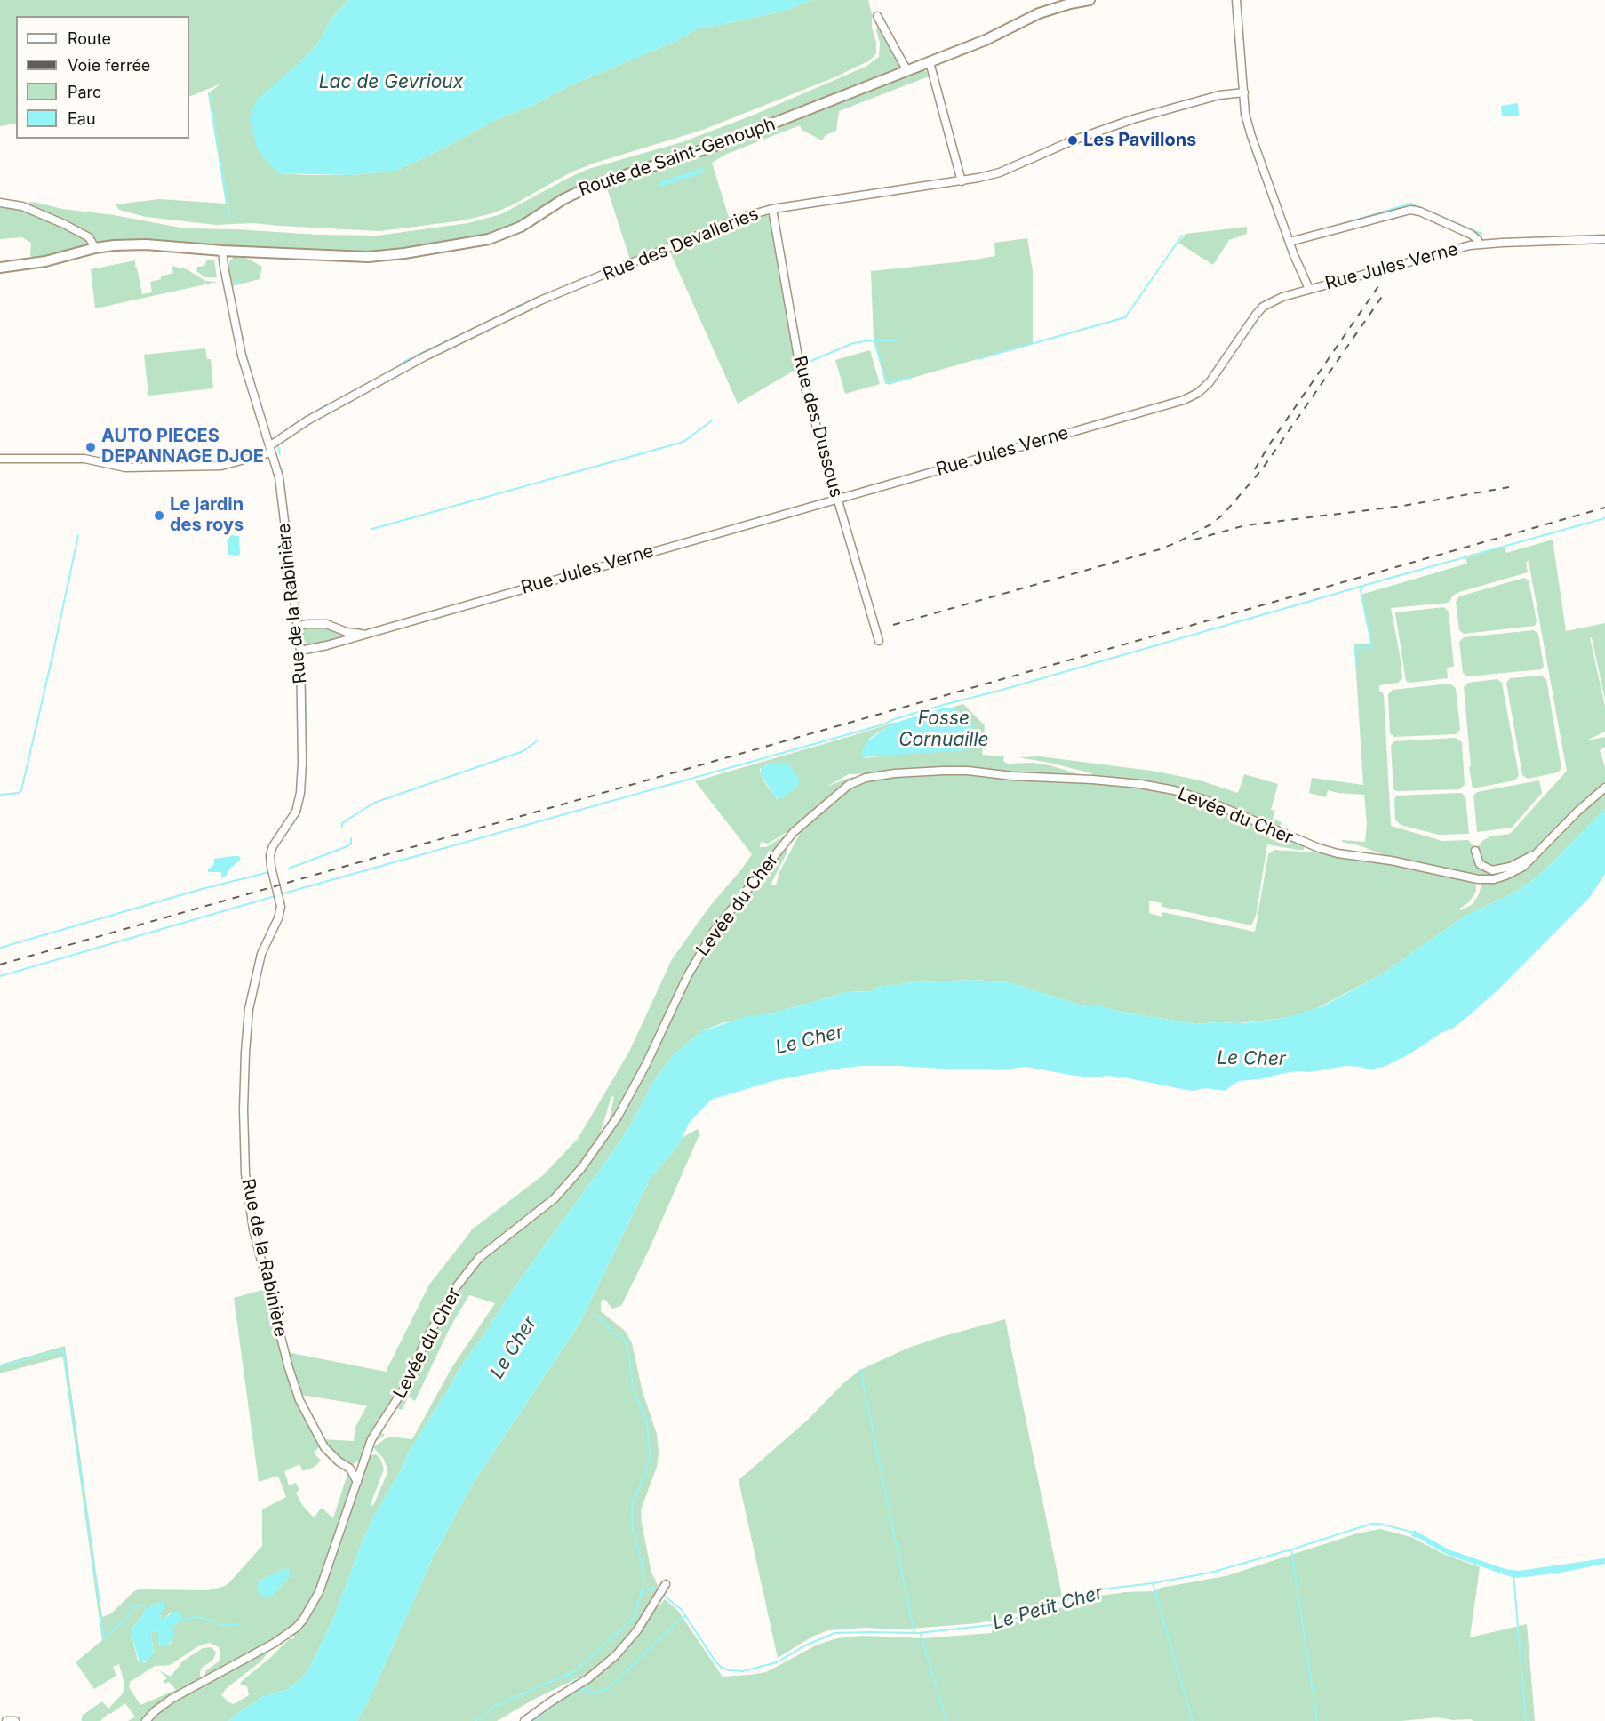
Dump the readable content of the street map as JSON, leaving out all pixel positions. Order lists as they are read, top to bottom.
{
  "streets": {
    "street": [
      "Route de Saint-Genouph",
      "Rue des Devalleries",
      "Rue Jules Verne",
      "Rue des Dussous",
      "Rue de la Rabinière",
      "Levée du Cher"
    ]
  },
  "crossings": [
    ["Route de Saint-Genouph", "Rue de la Rabinière"],
    ["Rue des Devalleries", "Rue des Dussous"],
    ["Rue des Devalleries", "Rue de la Rabinière"],
    ["Rue Jules Verne", "Rue des Dussous"],
    ["Rue Jules Verne", "Rue de la Rabinière"],
    ["Rue de la Rabinière", "Levée du Cher"]
  ],
  "water": [
    "Lac de Gevrioux",
    "Fosse Cornuaille",
    "Le Cher",
    "Le Petit Cher"
  ],
  "places": ["Les Pavillons", "AUTO PIECES DEPANNAGE DJOE", "Le jardin des roys"],
  "legend": [
    "Route",
    "Voie ferrée",
    "Parc",
    "Eau"
  ]
}
